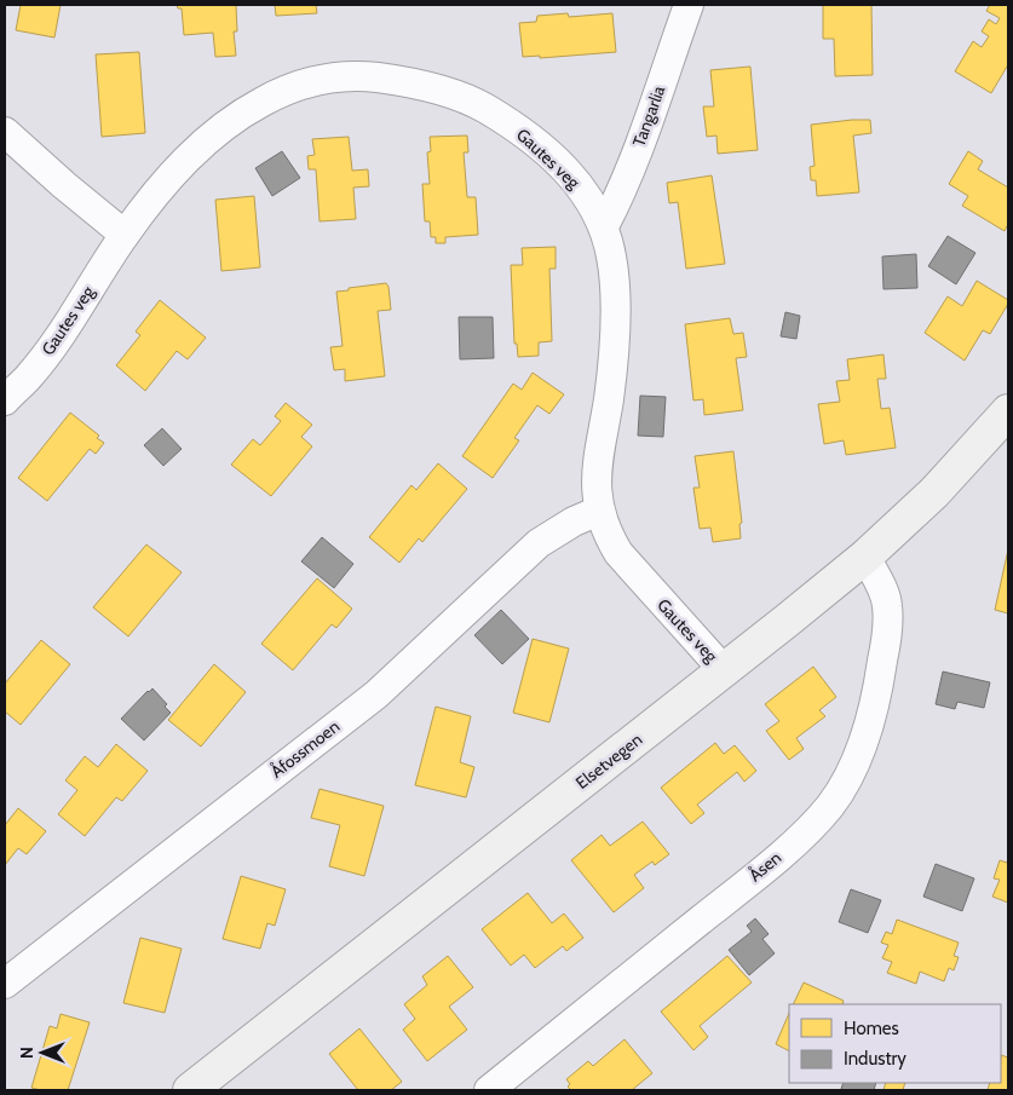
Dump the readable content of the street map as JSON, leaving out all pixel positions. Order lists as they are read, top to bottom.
{
  "streets": {
    "main road": ["Elsetvegen"],
    "street": [
      "Tangarlia",
      "Gautes veg",
      "Åfossmoen",
      "Åsen"
    ]
  },
  "crossings": [
    ["Tangarlia", "Gautes veg"],
    ["Gautes veg", "Åfossmoen"],
    ["Gautes veg", "Elsetvegen"],
    ["Elsetvegen", "Åsen"]
  ],
  "legend": ["Homes", "Industry"],
  "north": "left"
}
